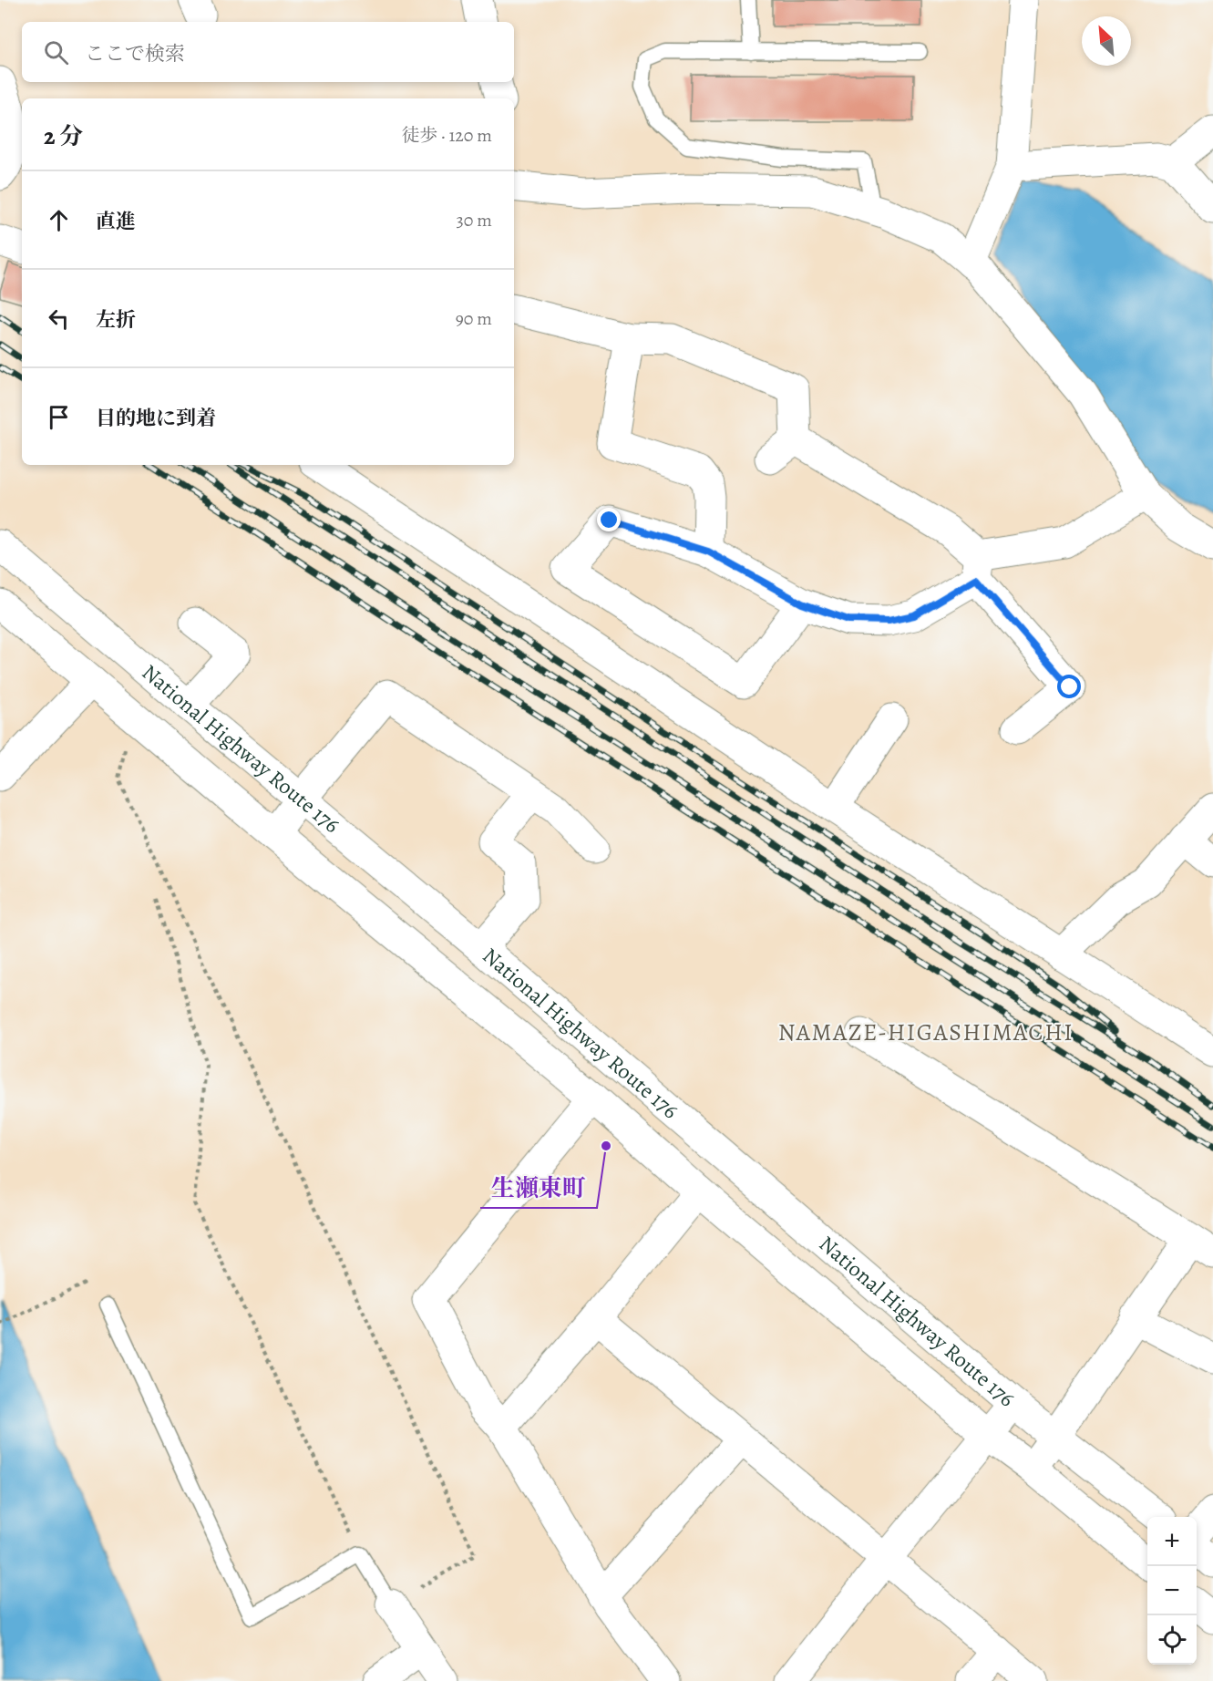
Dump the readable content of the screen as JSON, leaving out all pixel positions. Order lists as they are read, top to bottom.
{
  "streets": {
    "main road": ["National Highway Route 176"]
  },
  "districts": ["NAMAZE-HIGASHIMACHI"],
  "places": ["生瀬東町"],
  "north": "top left",
  "page": {
    "search": "ここで検索",
    "heading": ["2 分", "徒歩 · 120 m"],
    "list": [
      ["直進", "30 m"],
      ["左折", "90 m"],
      "目的地に到着"
    ],
    "map_buttons": ["+", "−"]
  }
}
